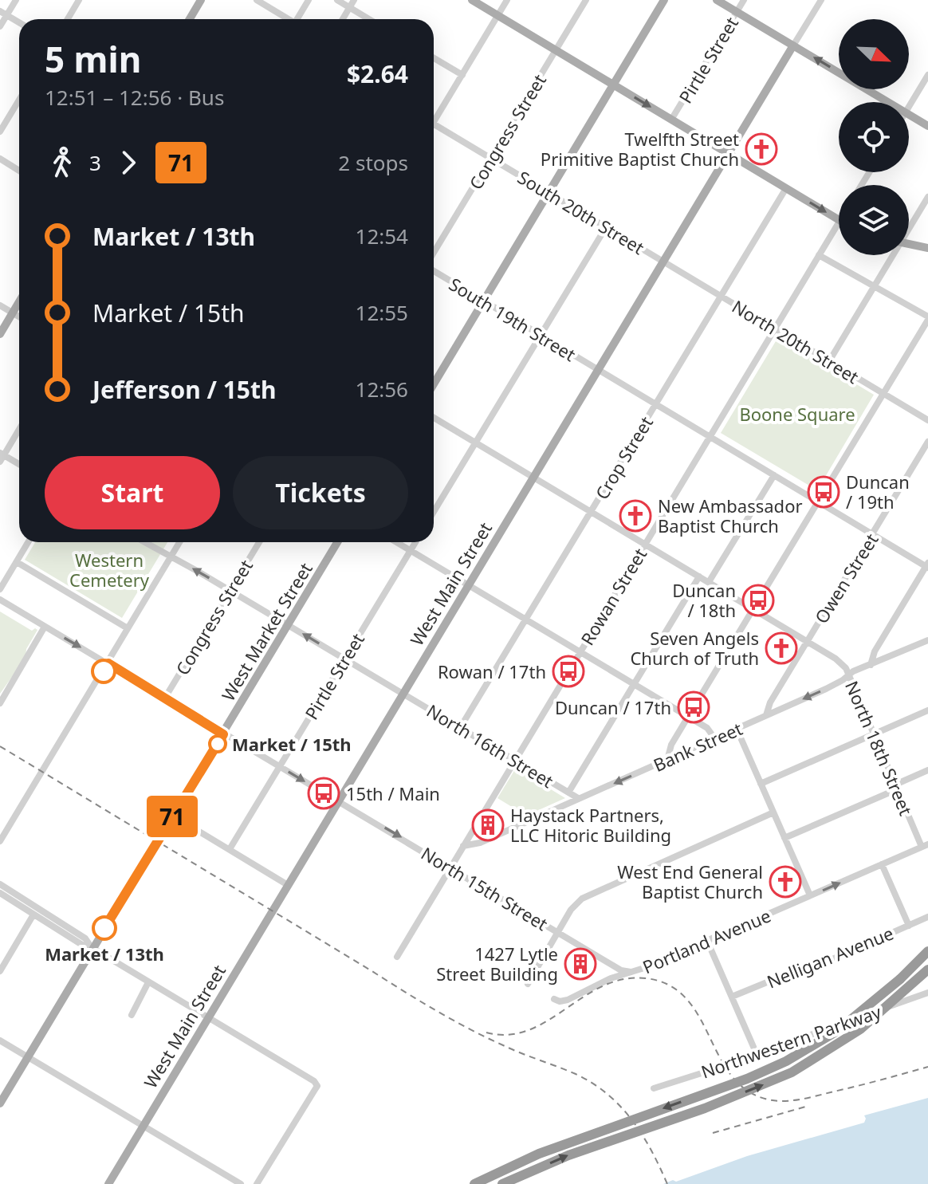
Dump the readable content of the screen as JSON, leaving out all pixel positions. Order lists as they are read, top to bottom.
{
  "streets": {
    "main road": ["West Main Street", "West Market Street"],
    "street": [
      "Pirtle Street",
      "Congress Street",
      "South 20th Street",
      "South 19th Street",
      "North 20th Street",
      "Crop Street",
      "Owen Street",
      "Rowan Street",
      "North 16th Street",
      "Bank Street",
      "North 18th Street",
      "North 15th Street",
      "Portland Avenue",
      "Nelligan Avenue",
      "Northwestern Parkway"
    ]
  },
  "crossings": [
    ["Pirtle Street", "North 16th Street"],
    ["Pirtle Street", "North 15th Street"],
    ["Congress Street", "South 20th Street"],
    ["Congress Street", "North 16th Street"],
    ["Congress Street", "North 15th Street"],
    ["South 20th Street", "North 20th Street"],
    ["South 20th Street", "West Main Street"],
    ["South 19th Street", "Crop Street"],
    ["South 19th Street", "Owen Street"],
    ["South 19th Street", "West Main Street"],
    ["South 19th Street", "Rowan Street"],
    ["North 20th Street", "Crop Street"],
    ["North 20th Street", "West Main Street"],
    ["North 20th Street", "Rowan Street"],
    ["Crop Street", "North 16th Street"],
    ["Crop Street", "North 18th Street"],
    ["Owen Street", "Bank Street"],
    ["Owen Street", "North 18th Street"],
    ["West Main Street", "North 16th Street"],
    ["West Main Street", "North 18th Street"],
    ["West Main Street", "North 15th Street"],
    ["Rowan Street", "North 16th Street"],
    ["Rowan Street", "Bank Street"],
    ["Rowan Street", "North 18th Street"],
    ["Rowan Street", "North 15th Street"],
    ["West Market Street", "North 16th Street"],
    ["West Market Street", "North 15th Street"],
    ["North 16th Street", "Bank Street"],
    ["Bank Street", "North 18th Street"],
    ["North 18th Street", "Portland Avenue"],
    ["North 15th Street", "Portland Avenue"]
  ],
  "one_way": ["Bank Street", "North 15th Street"],
  "parks": ["Boone Square", "Western Cemetery"],
  "places": {
    "church": [
      "Twelfth Street Primitive Baptist Church",
      "New Ambassador Baptist Church",
      "Seven Angels Church of Truth",
      "West End General Baptist Church"
    ],
    "bus stop": [
      "Duncan / 19th",
      "Duncan / 18th",
      "Rowan / 17th",
      "Duncan / 17th",
      "15th / Main"
    ],
    "other": ["Market / 15th", "Market / 13th"],
    "building": ["Haystack Partners, LLC Hitoric Building", "1427 Lytle Street Building"]
  },
  "lines": ["bus line 71"],
  "north": "bottom right",
  "page": {
    "on_map": "71",
    "heading": ["5 min", "12:51 – 12:56 · Bus", "$2.64"],
    "legs": ["3", "71", "2 stops"],
    "list": [
      {
        "name": "Market / 13th",
        "value": "12:54"
      },
      {
        "name": "Market / 15th",
        "value": "12:55"
      },
      {
        "name": "Jefferson / 15th",
        "value": "12:56"
      }
    ],
    "buttons": ["Start", "Tickets"]
  }
}
